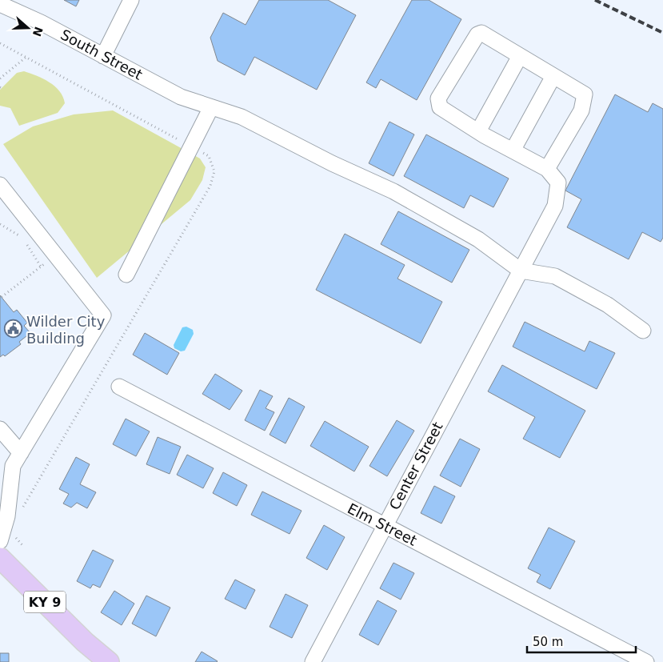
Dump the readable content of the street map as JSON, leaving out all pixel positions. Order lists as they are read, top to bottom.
{
  "streets": {
    "main road": ["KY 9"],
    "street": ["South Street", "Center Street", "Elm Street"]
  },
  "crossings": [
    ["South Street", "Center Street"],
    ["Center Street", "Elm Street"]
  ],
  "places": {
    "public building": ["Wilder City Building"]
  },
  "scale_bar": "50 m",
  "north": "right"
}
